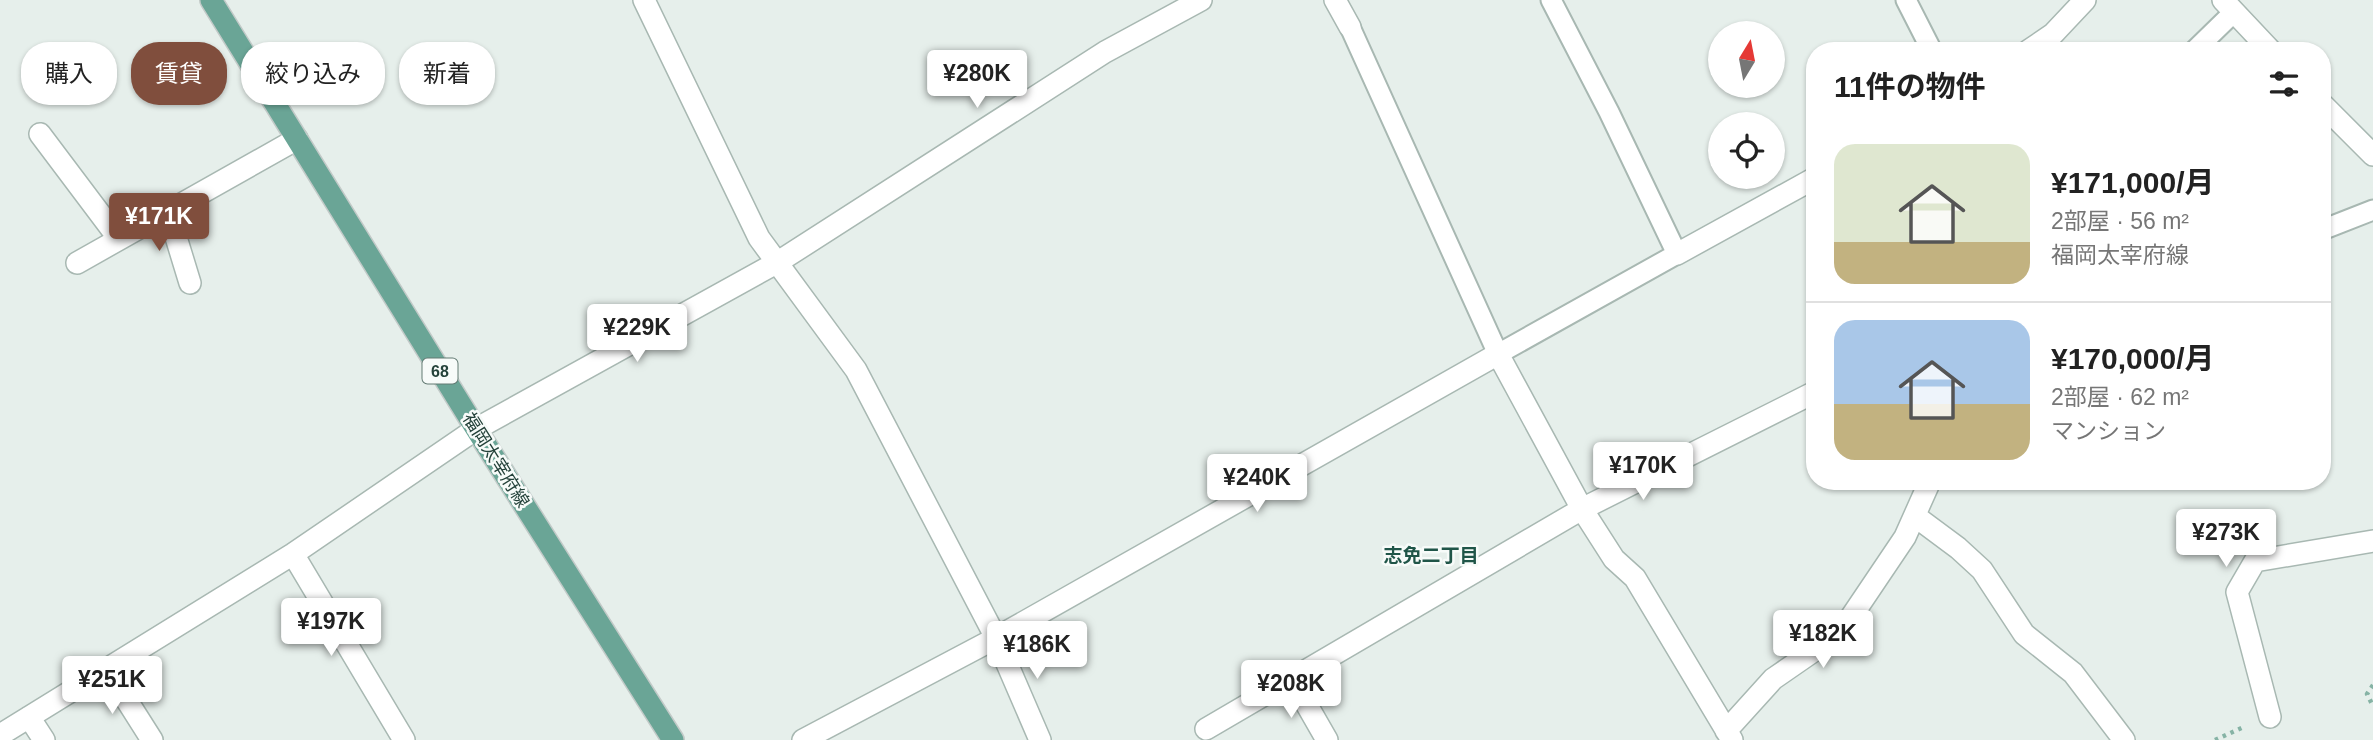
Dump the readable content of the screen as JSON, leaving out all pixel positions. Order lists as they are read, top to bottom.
{
  "streets": {
    "main road": ["68", "福岡太宰府線"]
  },
  "districts": ["志免二丁目"],
  "north": "top",
  "page": {
    "chip": [
      "購入",
      "賃貸",
      "絞り込み",
      "新着"
    ],
    "heading": "11件の物件",
    "price": [
      "¥280K",
      "¥171K",
      "¥229K",
      "¥170K",
      "¥240K",
      "¥273K",
      "¥197K",
      "¥182K",
      "¥186K",
      "¥251K",
      "¥208K"
    ],
    "list": [
      {
        "name": "¥171,000/月",
        "note": "2部屋 · 56 m² · 福岡太宰府線"
      },
      {
        "name": "¥170,000/月",
        "note": "2部屋 · 62 m² · マンション"
      }
    ]
  }
}
